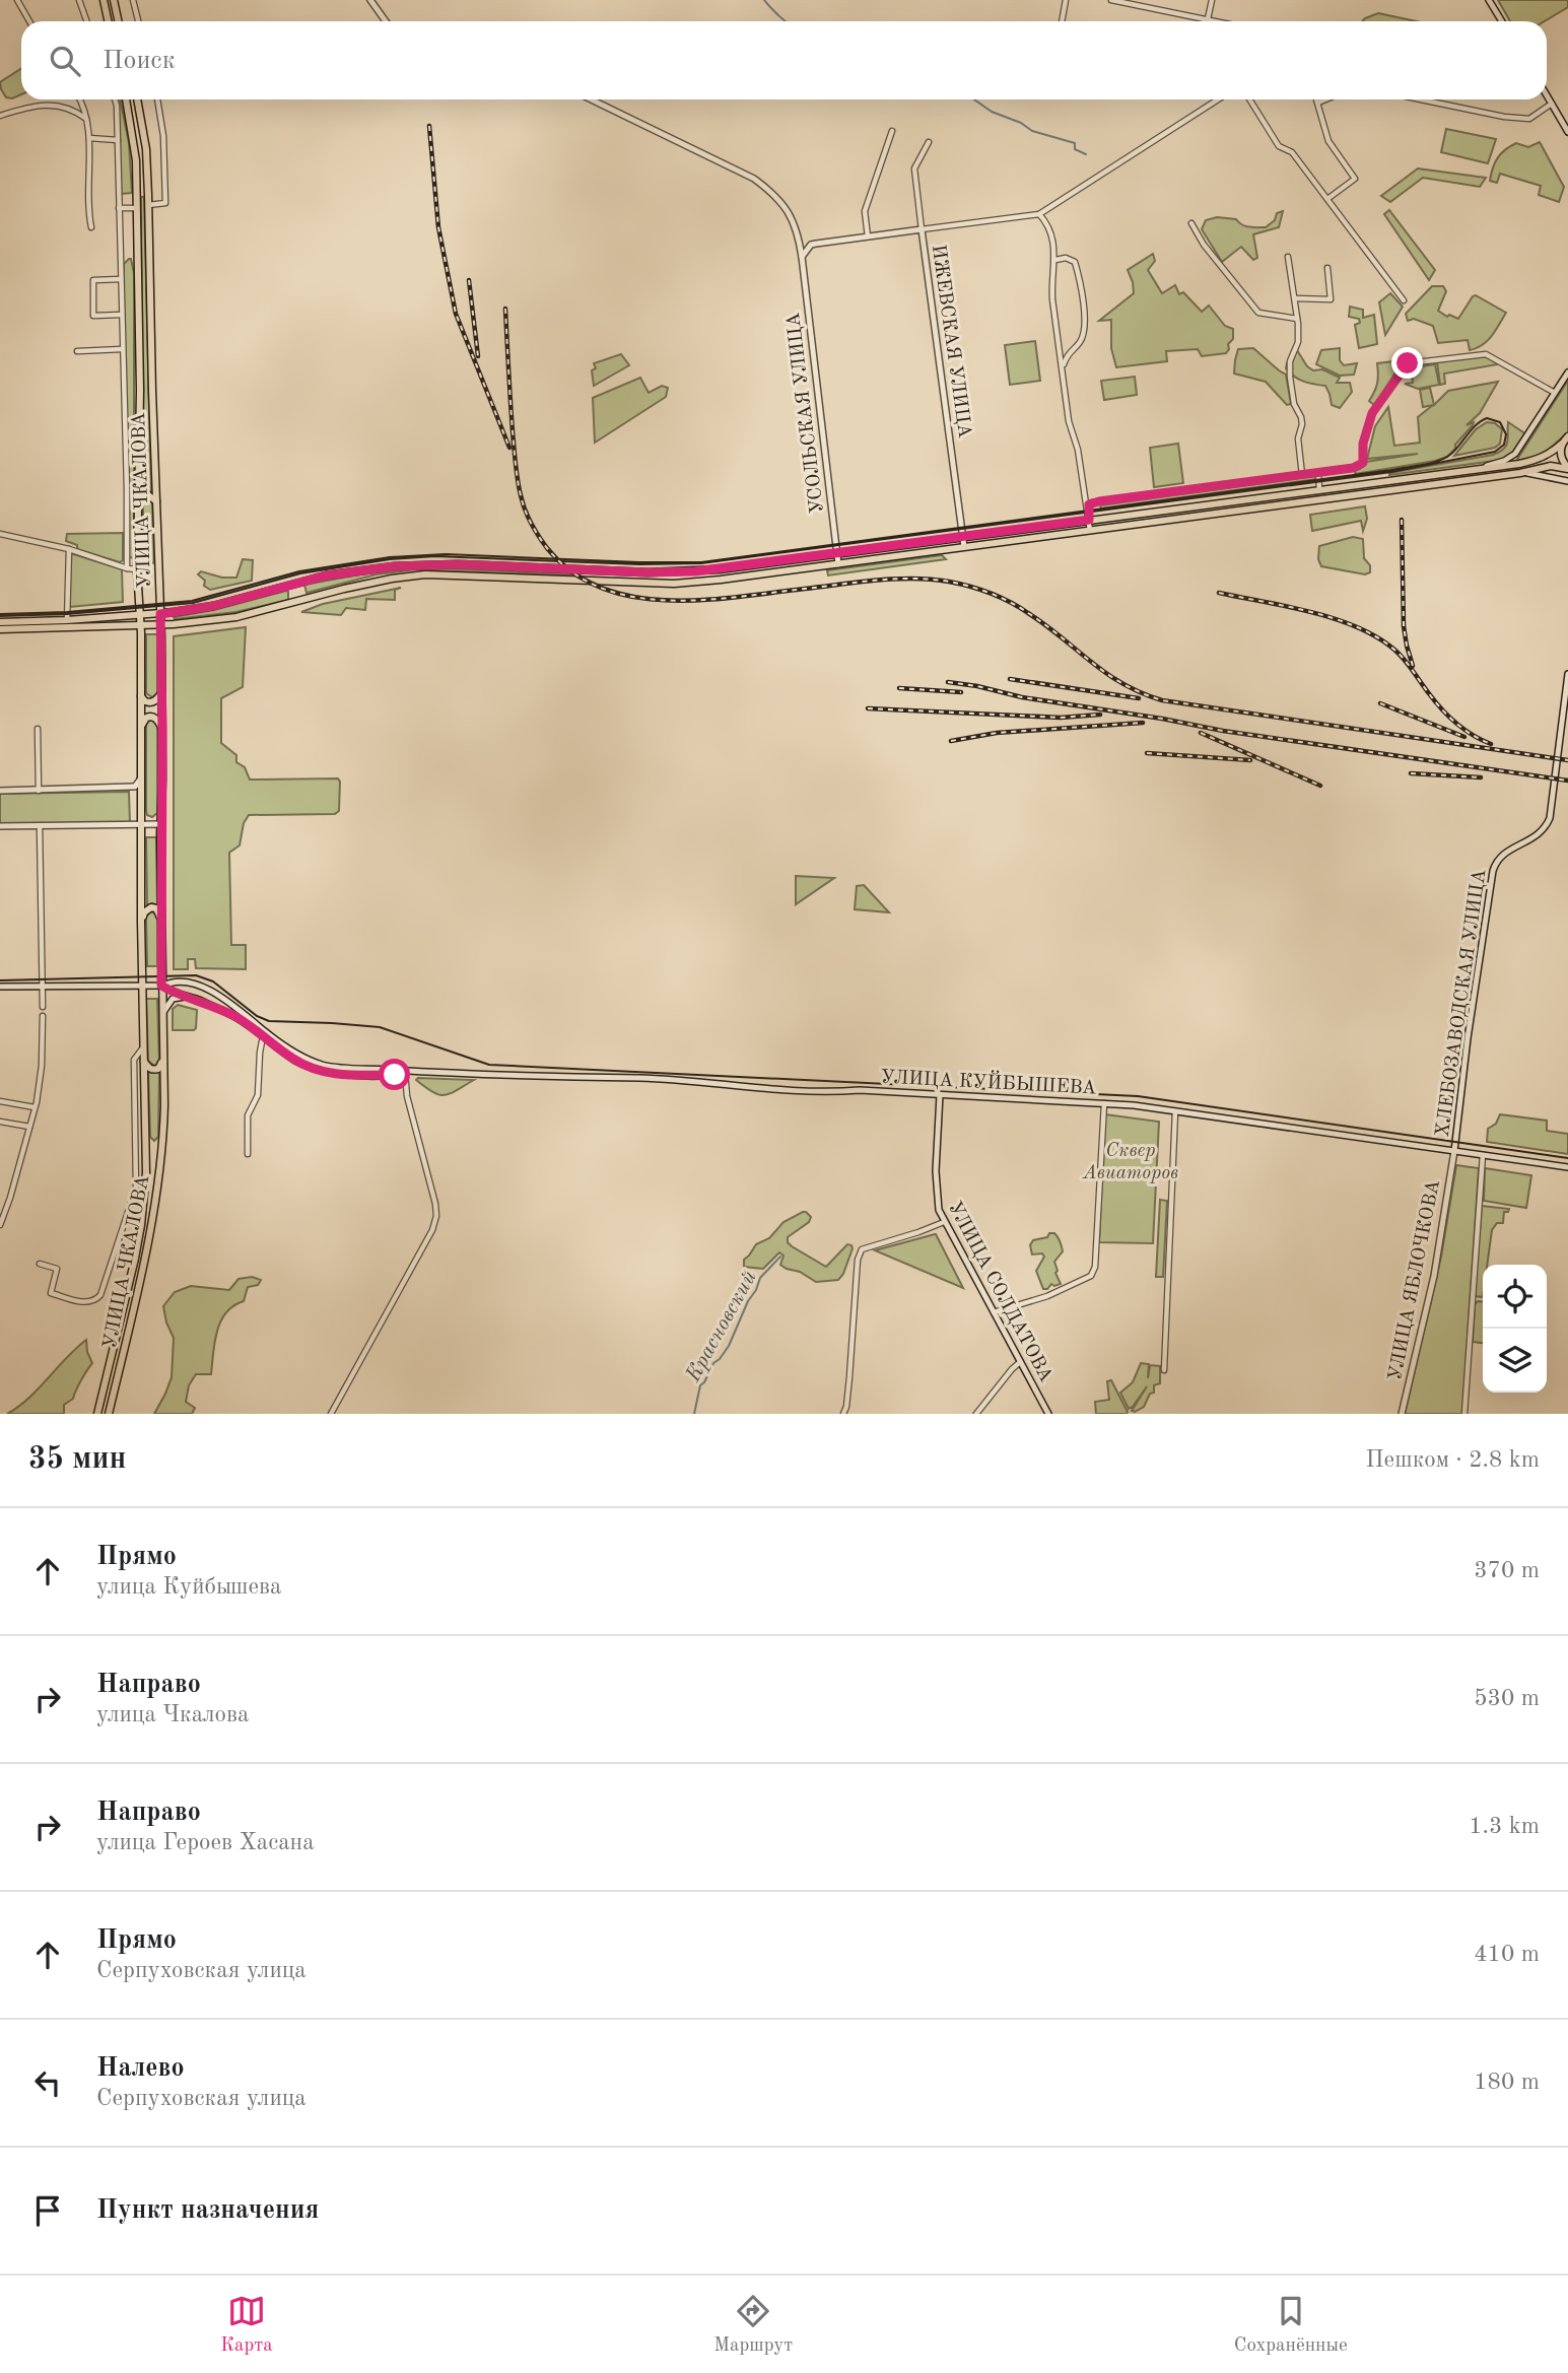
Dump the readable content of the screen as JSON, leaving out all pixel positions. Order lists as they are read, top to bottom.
{
  "streets": {
    "main road": [
      "ИЖЕВСКАЯ УЛИЦА",
      "УСОЛЬСКАЯ УЛИЦА",
      "УЛИЦА ЧКАЛОВА",
      "ХЛЕБОЗАВОДСКАЯ УЛИЦА",
      "УЛИЦА КУЙБЫШЕВА",
      "УЛИЦА ЯБЛОЧКОВА",
      "УЛИЦА СОЛДАТОВА"
    ]
  },
  "crossings": [
    ["УЛИЦА ЧКАЛОВА", "УЛИЦА КУЙБЫШЕВА"],
    ["ХЛЕБОЗАВОДСКАЯ УЛИЦА", "УЛИЦА КУЙБЫШЕВА"],
    ["ХЛЕБОЗАВОДСКАЯ УЛИЦА", "УЛИЦА ЯБЛОЧКОВА"],
    ["УЛИЦА КУЙБЫШЕВА", "УЛИЦА ЯБЛОЧКОВА"],
    ["УЛИЦА КУЙБЫШЕВА", "УЛИЦА СОЛДАТОВА"]
  ],
  "water": ["Красновский"],
  "parks": ["Сквер Авиаторов"],
  "page": {
    "search": "Поиск",
    "heading": ["35 мин", "Пешком · 2.8 km"],
    "list": [
      ["Прямо", "улица Куйбышева", "370 m"],
      ["Направо", "улица Чкалова", "530 m"],
      ["Направо", "улица Героев Хасана", "1.3 km"],
      ["Прямо", "Серпуховская улица", "410 m"],
      ["Налево", "Серпуховская улица", "180 m"],
      "Пункт назначения"
    ],
    "nav": ["Карта", "Маршрут", "Сохранённые"]
  }
}
